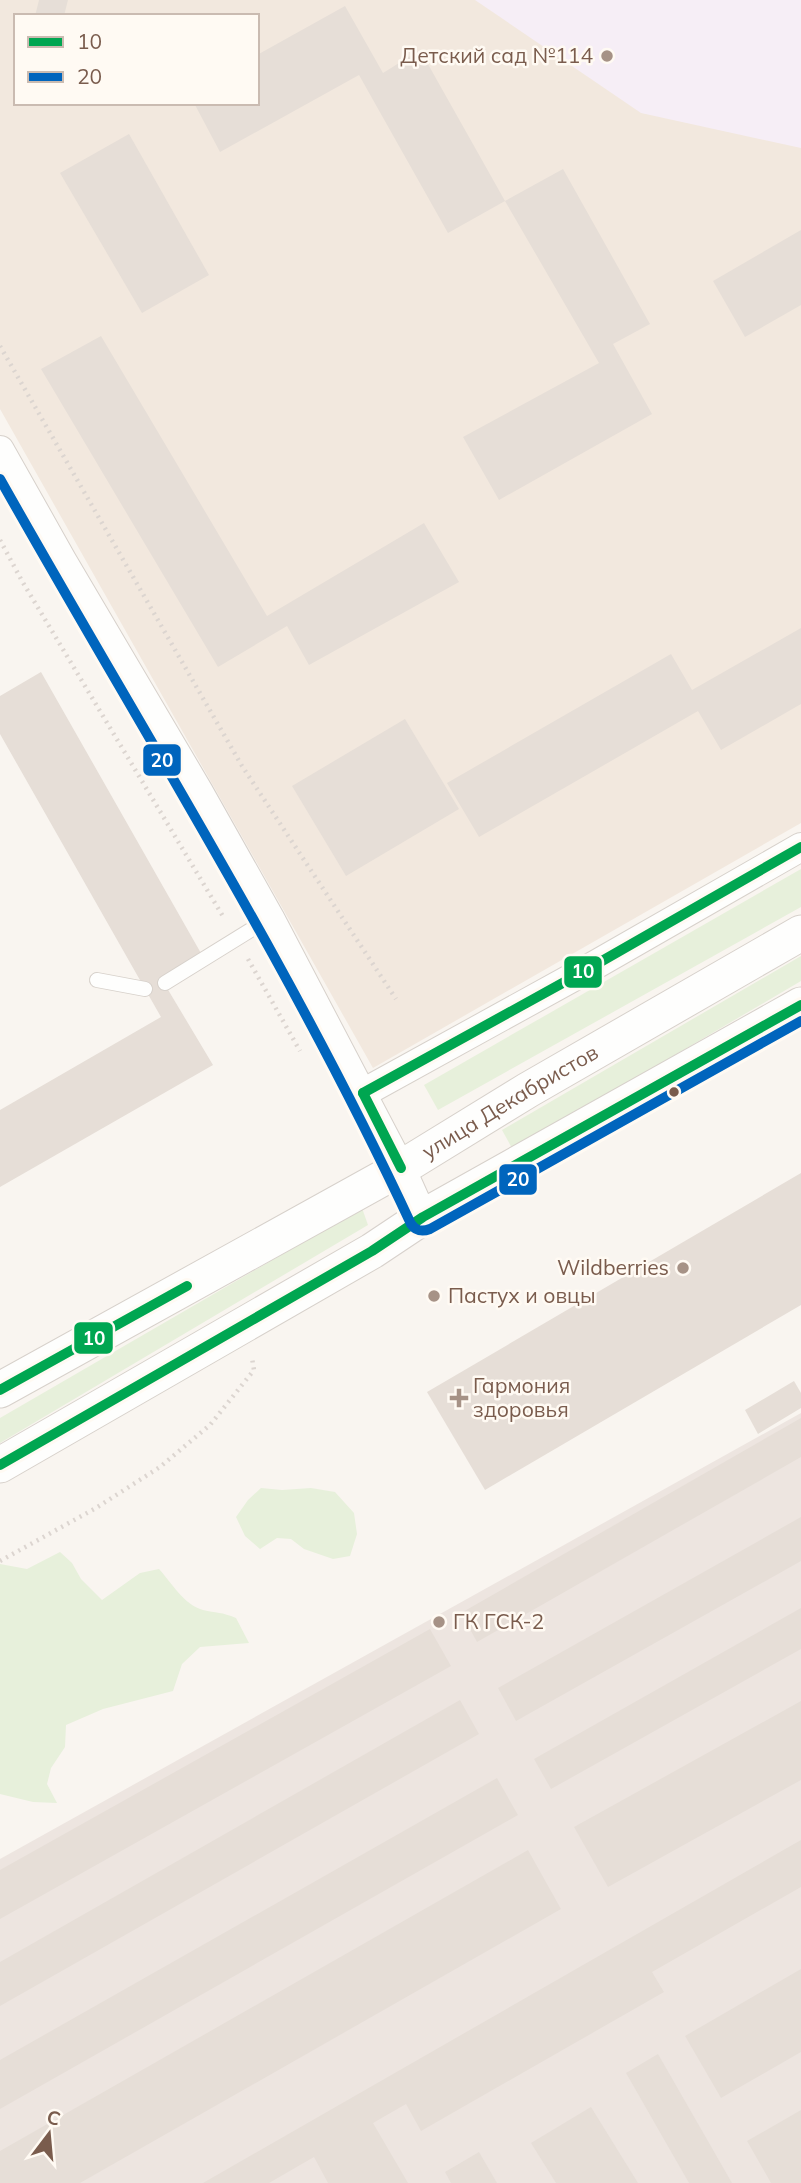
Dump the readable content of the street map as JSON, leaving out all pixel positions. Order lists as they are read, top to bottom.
{
  "streets": {
    "street": ["улица Декабристов"]
  },
  "places": {
    "other": [
      "Детский сад №114",
      "Wildberries",
      "Пастух и овцы",
      "ГК ГСК-2"
    ],
    "health": ["Гармония здоровья"]
  },
  "lines": ["transit line 20", "transit line 10"],
  "legend": ["10", "20"],
  "north": "top"
}
